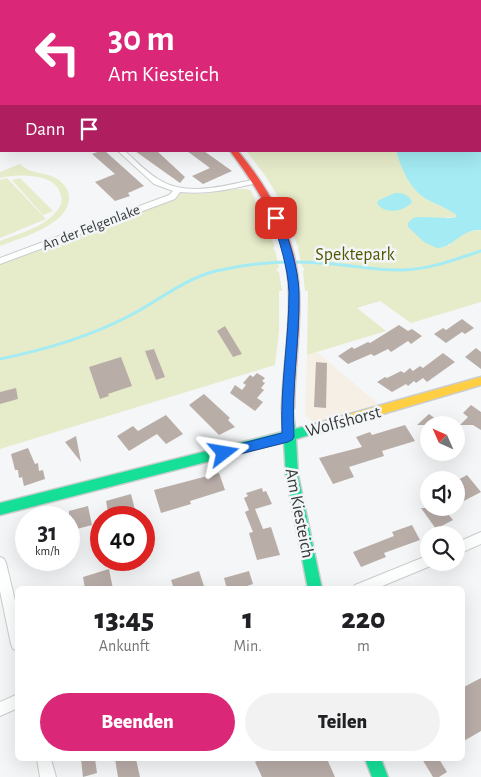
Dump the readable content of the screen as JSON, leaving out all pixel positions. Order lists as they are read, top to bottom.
{
  "streets": {
    "street": ["An der Felgenlake", "Wolfshorst", "Am Kiesteich"]
  },
  "crossings": [
    ["Wolfshorst", "Am Kiesteich"]
  ],
  "parks": ["Spektepark"],
  "north": "top left",
  "page": {
    "turn": ["30 m", "Am Kiesteich"],
    "then": "Dann",
    "speed": "31 km/h",
    "limit": "40",
    "eta": [
      "13:45",
      "Ankunft",
      "1",
      "Min.",
      "220",
      "m"
    ],
    "buttons": ["Beenden", "Teilen"]
  }
}
